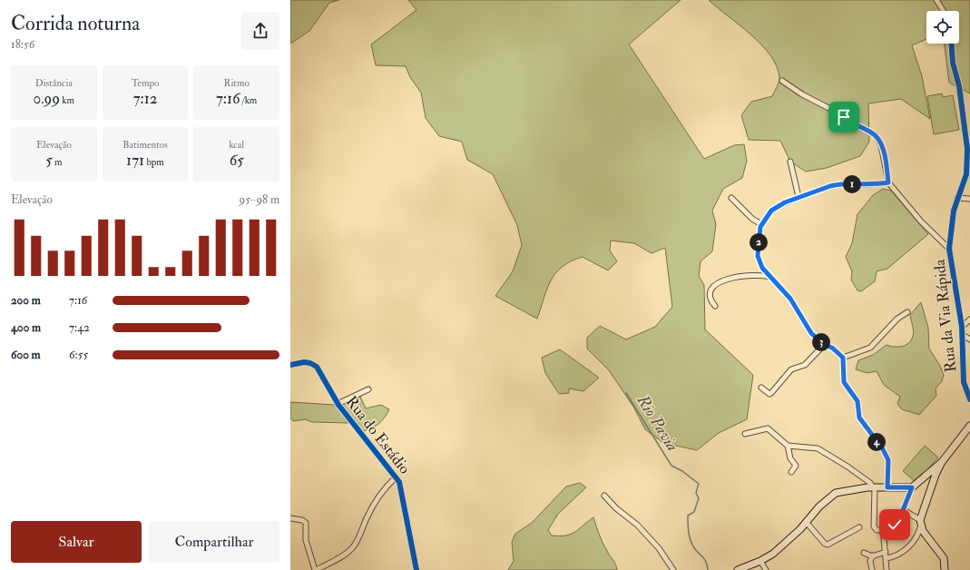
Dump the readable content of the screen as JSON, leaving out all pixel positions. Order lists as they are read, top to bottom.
{
  "streets": {
    "street": ["Rua da Via Rápida", "Rua do Estádio"]
  },
  "water": ["Rio Pavia"],
  "page": {
    "heading": ["Corrida noturna", "18:56"],
    "stats": [
      ["Distância", "0.99 km"],
      ["Tempo", "7:12"],
      ["Ritmo", "7:16 /km"],
      ["Elevação", "5 m"],
      ["Batimentos", "171 bpm"],
      ["kcal", "65"]
    ],
    "pins": [
      "1",
      "2",
      "3",
      "4"
    ],
    "chart": ["Elevação", "95–98 m"],
    "list": [
      {
        "name": "200 m",
        "note": "7:16"
      },
      {
        "name": "400 m",
        "note": "7:42"
      },
      {
        "name": "600 m",
        "note": "6:55"
      }
    ],
    "buttons": ["Salvar", "Compartilhar"]
  }
}
